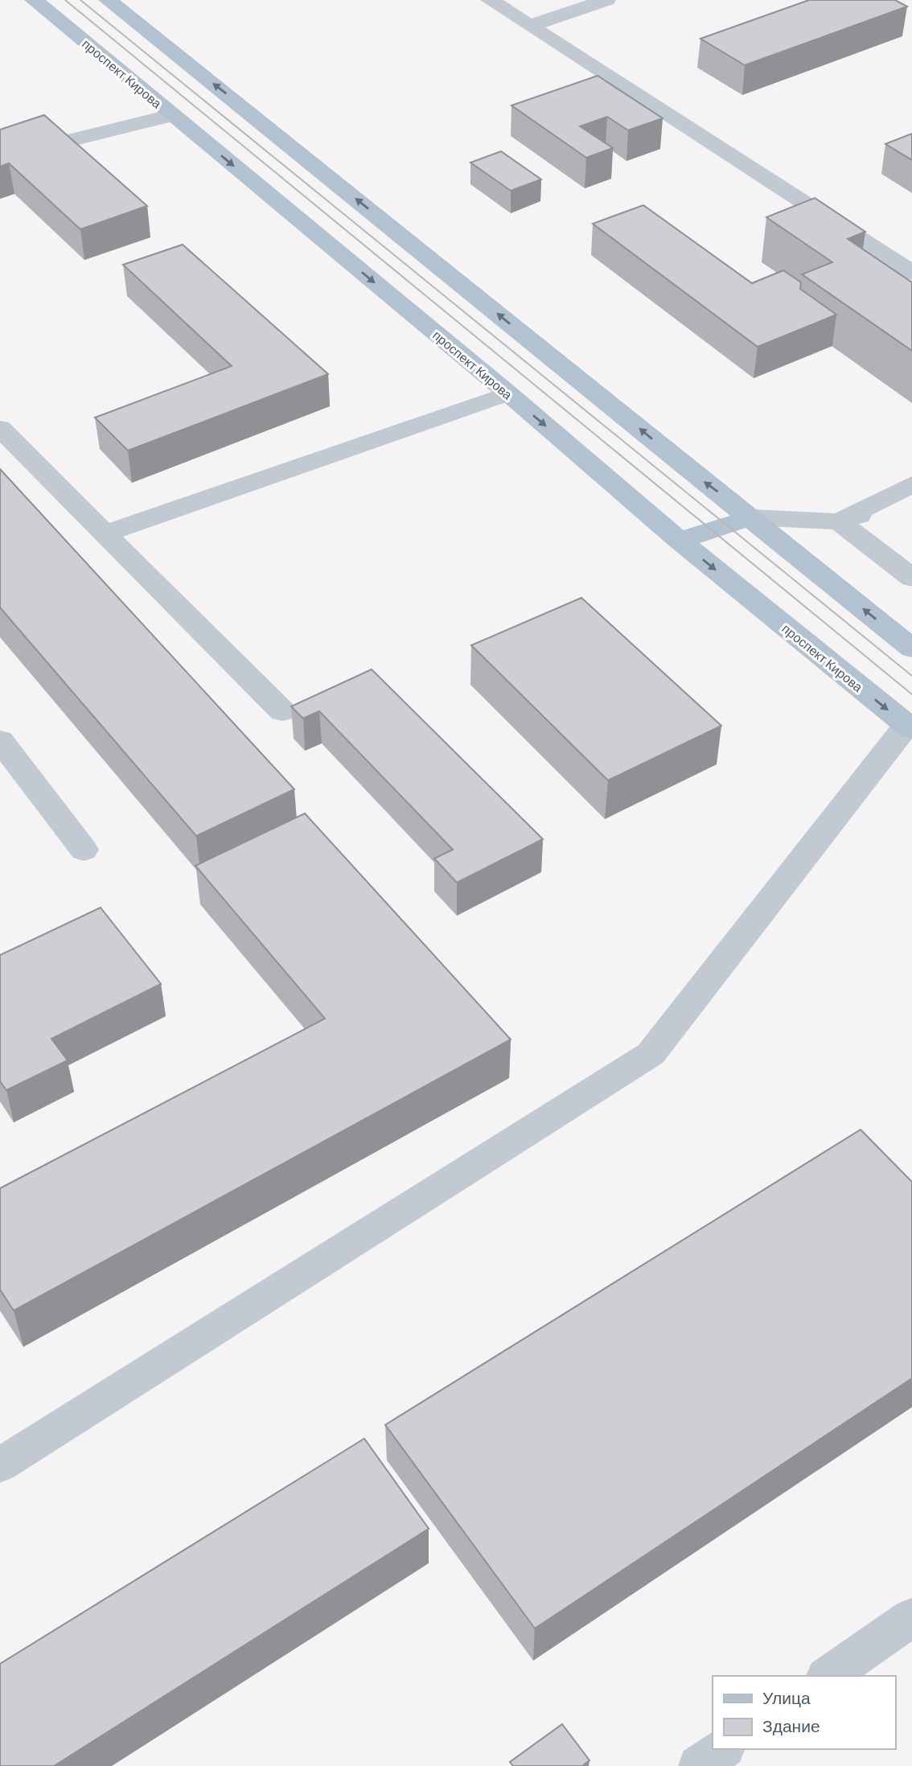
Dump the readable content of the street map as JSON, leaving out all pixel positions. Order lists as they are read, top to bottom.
{
  "streets": {
    "main road": ["проспект Кирова"]
  },
  "legend": ["Улица", "Здание"]
}
